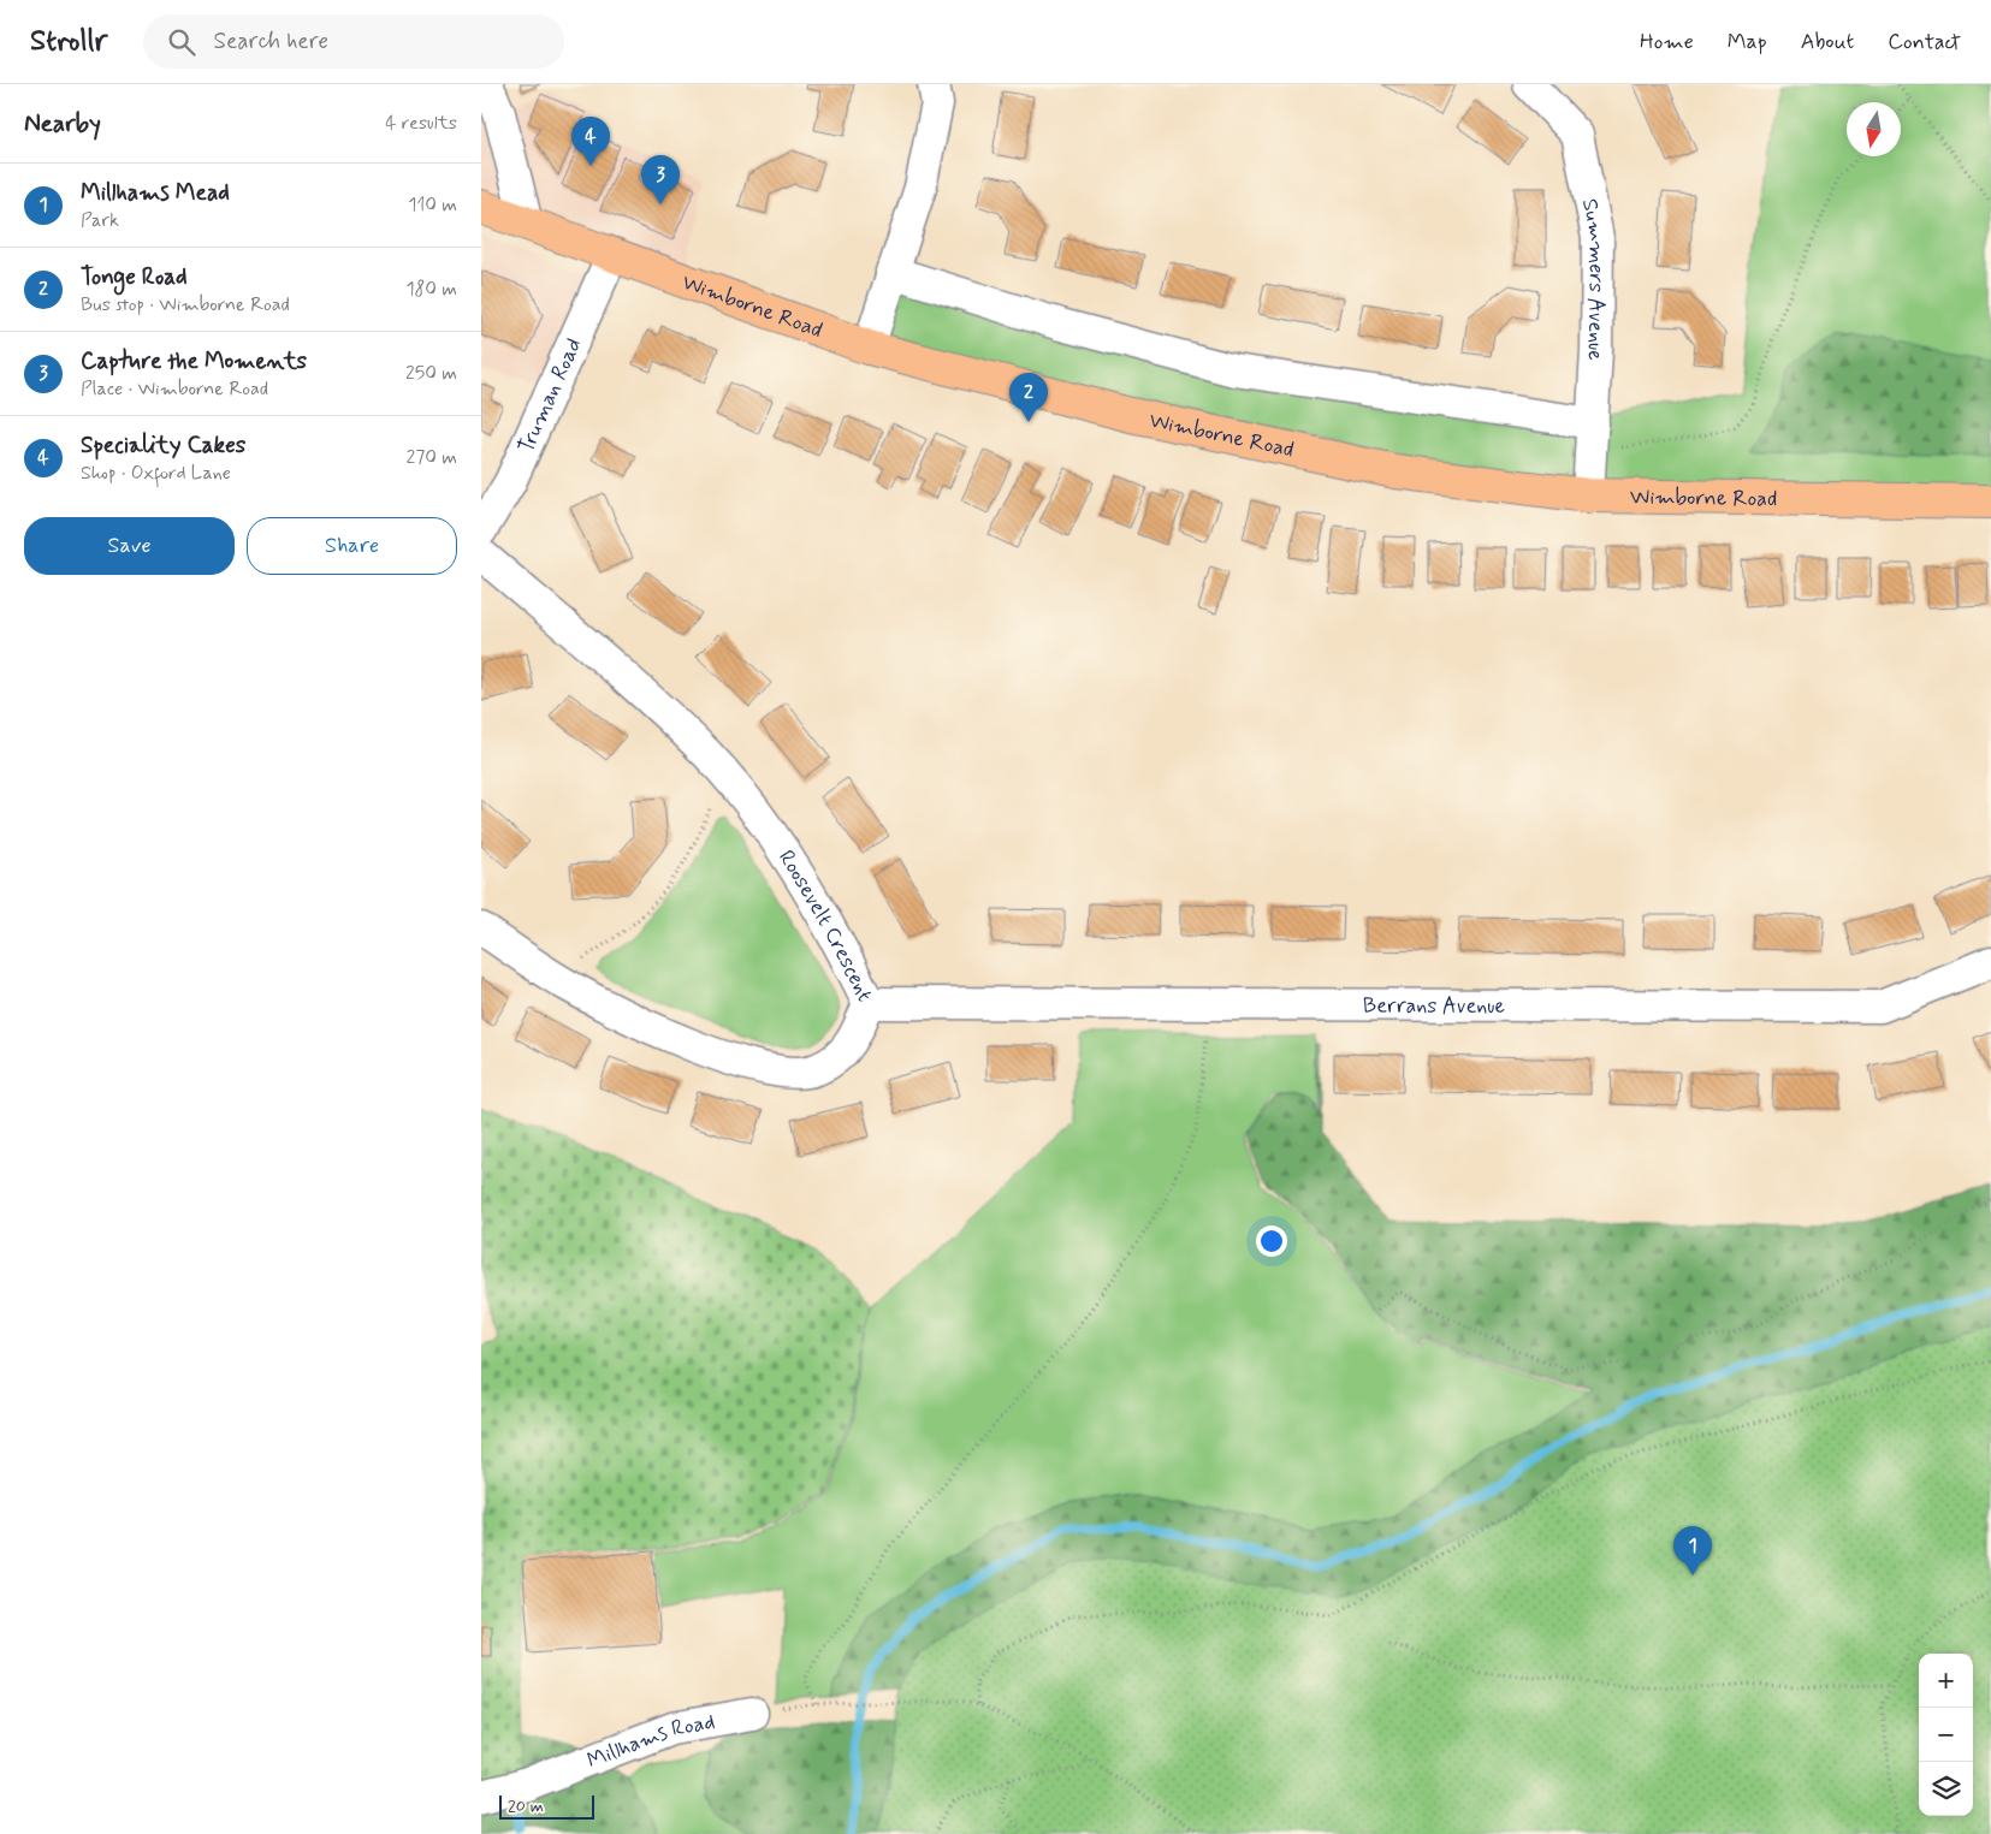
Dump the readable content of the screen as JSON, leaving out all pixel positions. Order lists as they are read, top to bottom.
{
  "streets": {
    "main road": ["Wimborne Road"],
    "street": [
      "Summers Avenue",
      "Truman Road",
      "Roosevelt Crescent",
      "Berrans Avenue",
      "Millhams Road"
    ]
  },
  "crossings": [
    ["Summers Avenue", "Wimborne Road"],
    ["Wimborne Road", "Truman Road"],
    ["Roosevelt Crescent", "Berrans Avenue"]
  ],
  "scale_bar": "20 m",
  "north": "bottom",
  "page": {
    "header": "Strollr",
    "search": "Search here",
    "nav": [
      "Home",
      "Map",
      "About",
      "Contact"
    ],
    "heading": ["Nearby", "4 results"],
    "pins": [
      "4",
      "3",
      "2",
      "1"
    ],
    "list": [
      {
        "mark": "1",
        "name": "Millhams Mead",
        "note": "Park",
        "value": "110 m"
      },
      {
        "mark": "2",
        "name": "Tonge Road",
        "note": "Bus stop · Wimborne Road",
        "value": "180 m"
      },
      {
        "mark": "3",
        "name": "Capture the Moments",
        "note": "Place · Wimborne Road",
        "value": "250 m"
      },
      {
        "mark": "4",
        "name": "Speciality Cakes",
        "note": "Shop · Oxford Lane",
        "value": "270 m"
      }
    ],
    "buttons": ["Save", "Share"],
    "map_buttons": ["+", "−"],
    "scale": "20 m"
  }
}
